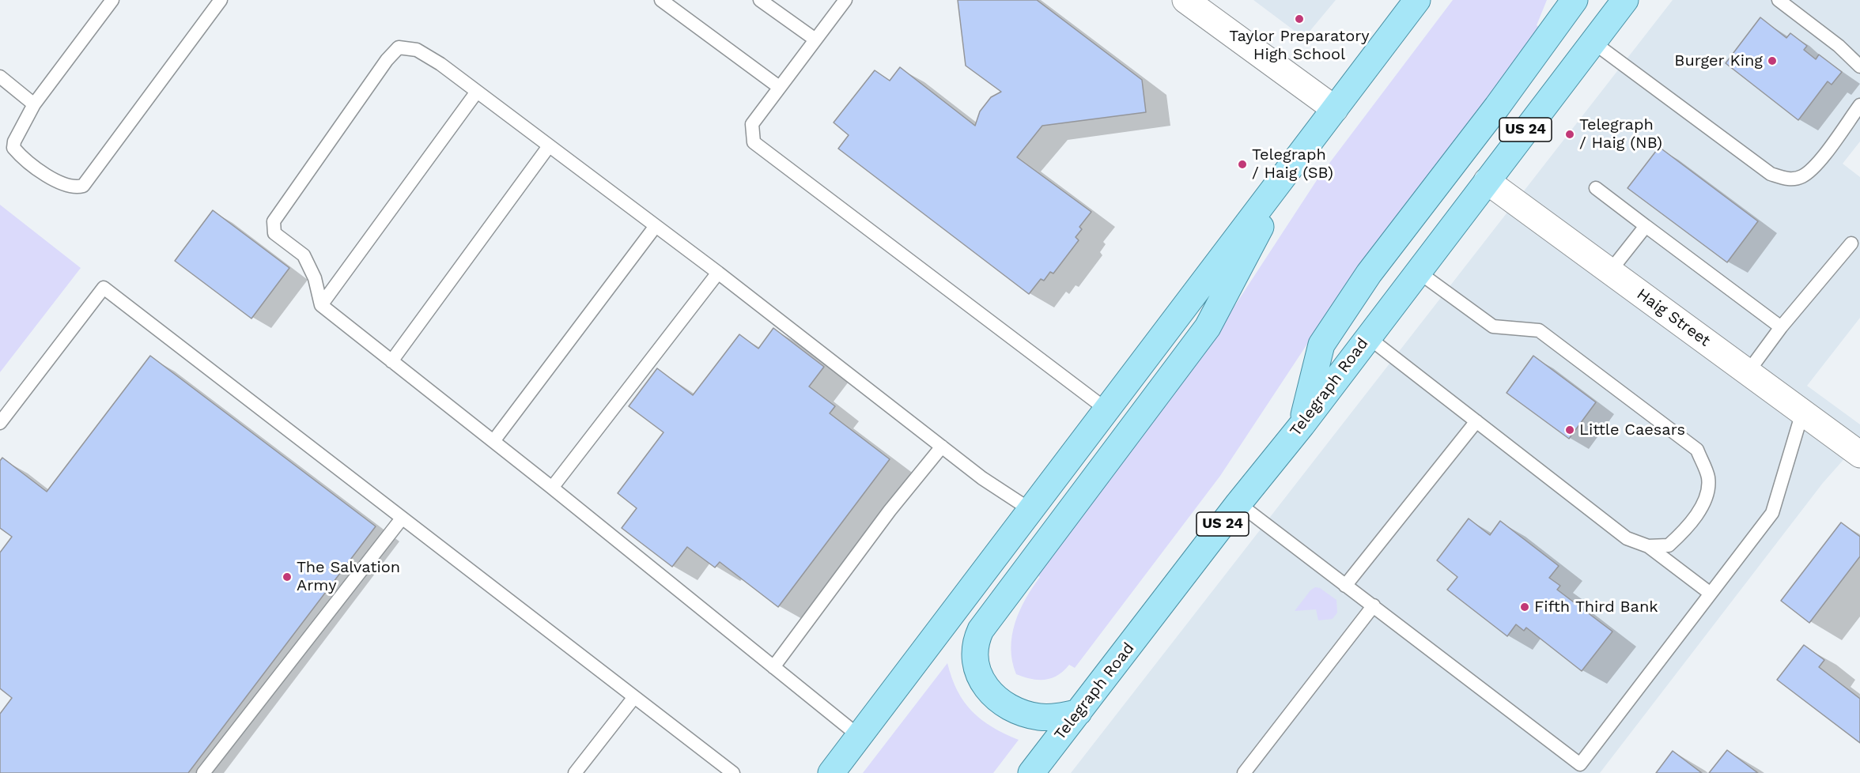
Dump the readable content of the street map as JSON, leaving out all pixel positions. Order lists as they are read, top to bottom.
{
  "streets": {
    "main road": ["US 24", "Telegraph Road"],
    "street": ["Haig Street"]
  },
  "crossings": [
    ["Haig Street", "Telegraph Road"]
  ],
  "places": [
    "Taylor Preparatory High School",
    "Burger King",
    "Telegraph / Haig (NB)",
    "Telegraph / Haig (SB)",
    "Little Caesars",
    "The Salvation Army",
    "Fifth Third Bank"
  ]
}
